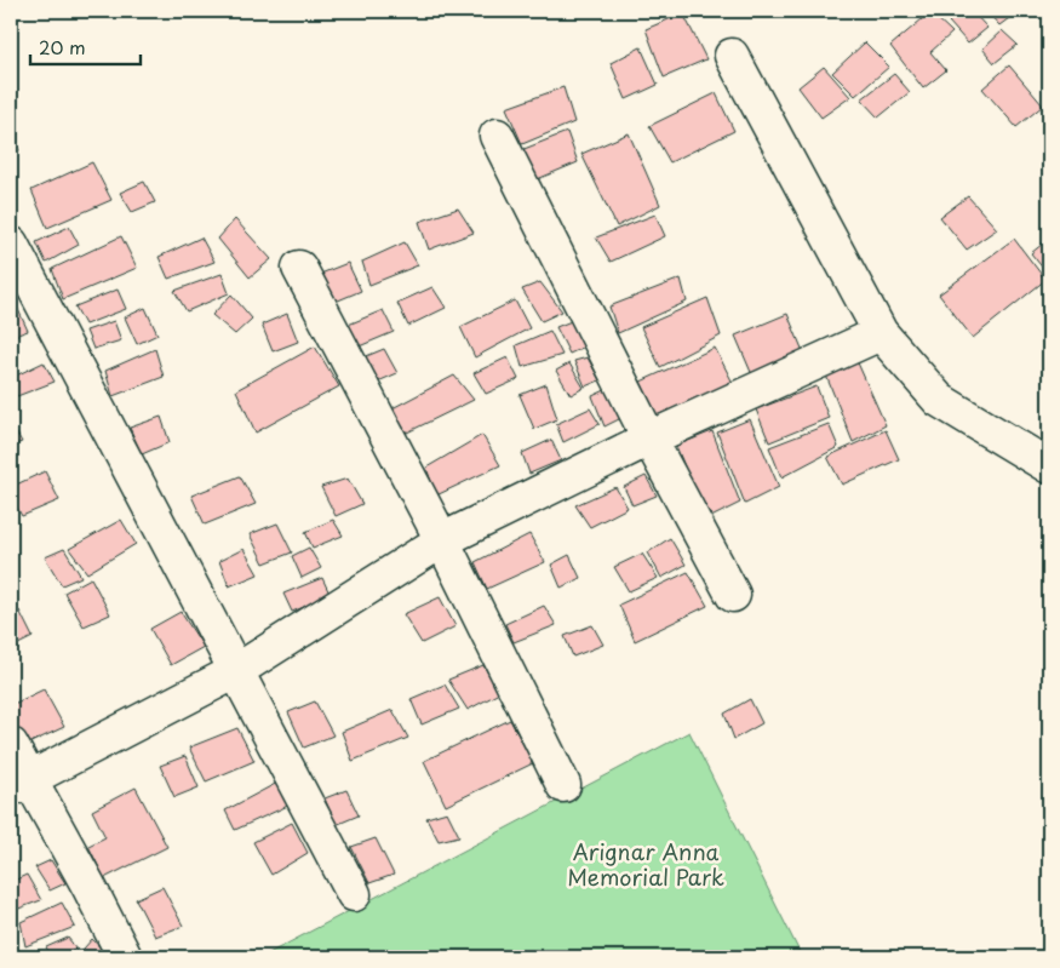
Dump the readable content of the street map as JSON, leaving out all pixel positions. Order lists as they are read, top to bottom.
{
  "parks": ["Arignar Anna Memorial Park"],
  "scale_bar": "20 m"
}
